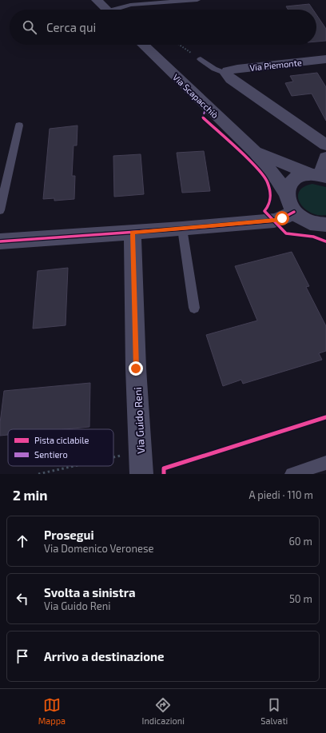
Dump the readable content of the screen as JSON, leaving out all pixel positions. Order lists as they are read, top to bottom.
{
  "streets": {
    "street": ["Via Piemonte", "Via Scapacchiò", "Via Guido Reni"]
  },
  "legend": ["Pista ciclabile", "Sentiero"],
  "page": {
    "search": "Cerca qui",
    "heading": ["2 min", "A piedi · 110 m"],
    "list": [
      ["Prosegui", "Via Domenico Veronese", "60 m"],
      ["Svolta a sinistra", "Via Guido Reni", "50 m"],
      "Arrivo a destinazione"
    ],
    "nav": ["Mappa", "Indicazioni", "Salvati"]
  }
}
